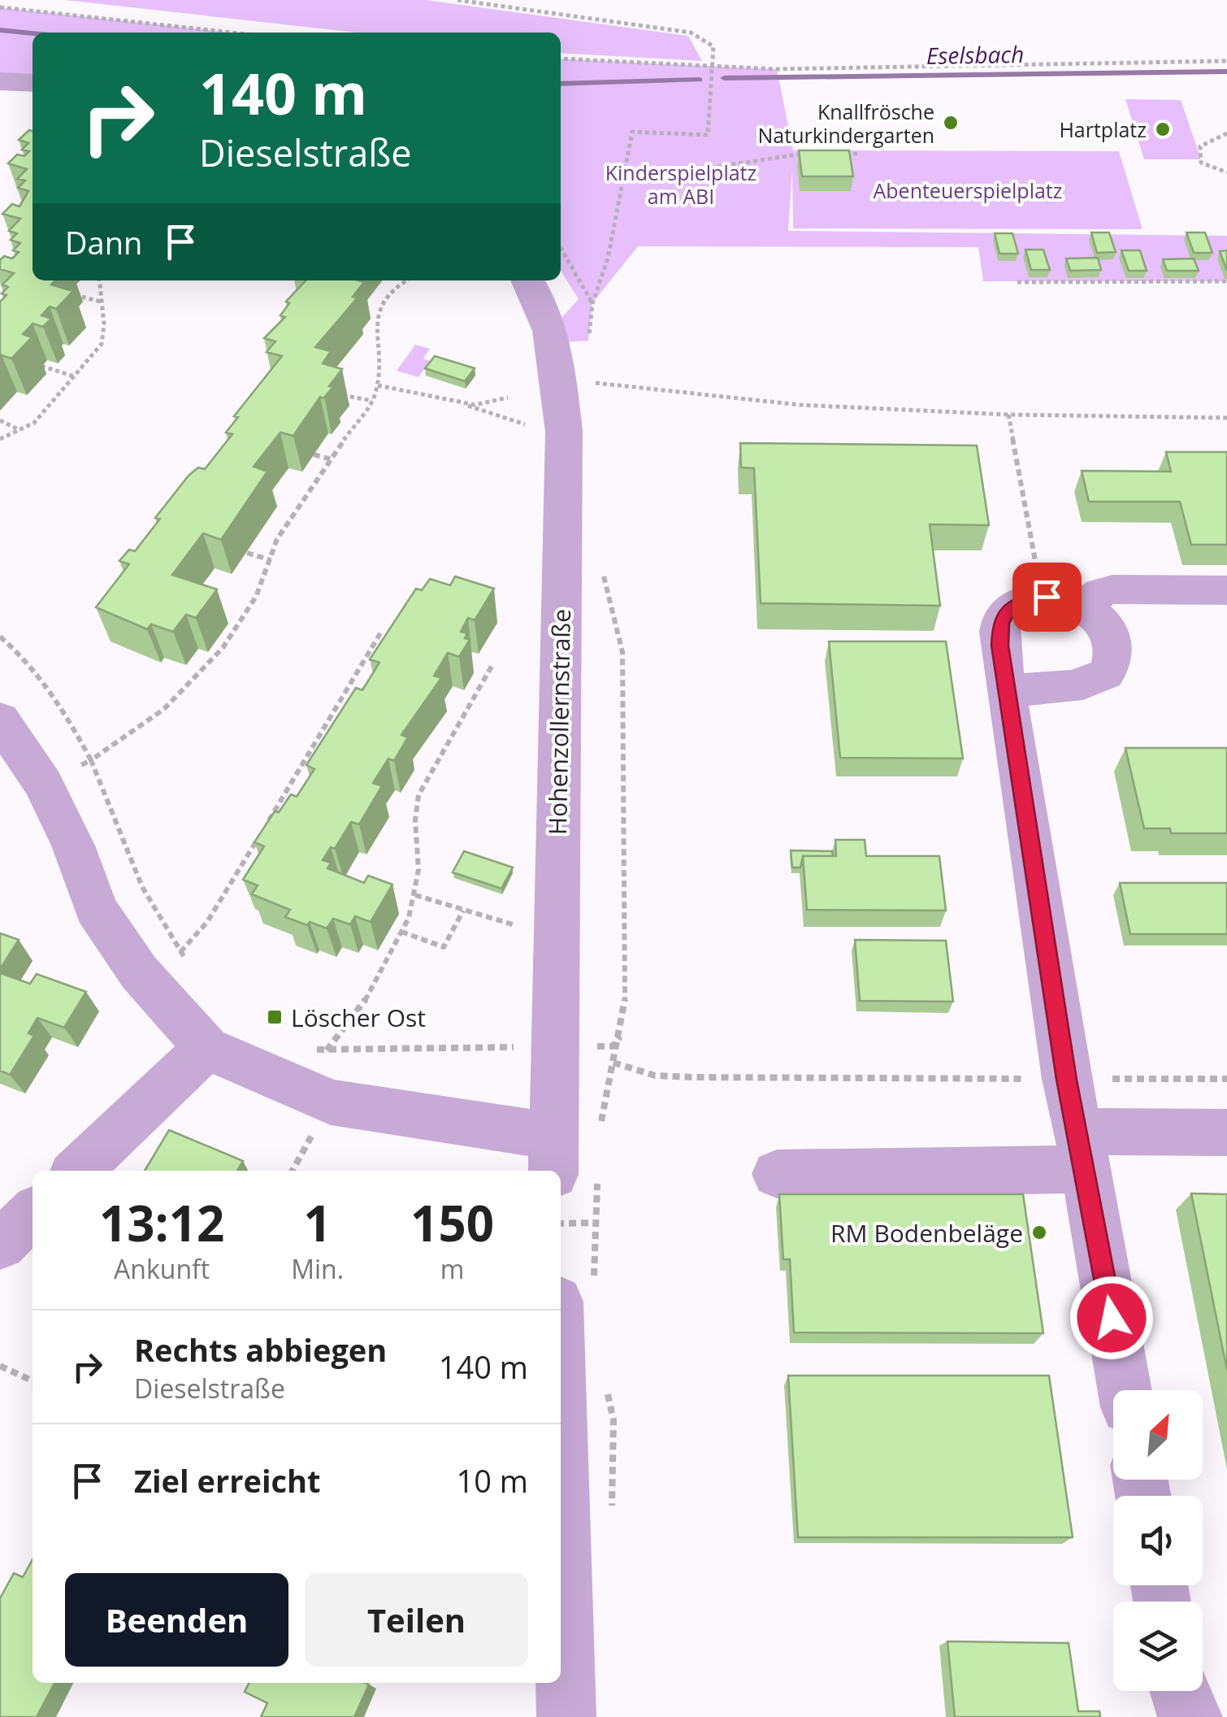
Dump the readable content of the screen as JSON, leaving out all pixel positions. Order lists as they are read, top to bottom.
{
  "streets": {
    "street": ["Hohenzollernstraße"]
  },
  "water": ["Eselsbach"],
  "parks": ["Kinderspielplatz am ABI", "Abenteuerspielplatz"],
  "places": {
    "other": ["Knallfrösche Naturkindergarten", "Hartplatz", "RM Bodenbeläge"],
    "transit": ["Löscher Ost"]
  },
  "north": "top right",
  "page": {
    "turn": ["140 m", "Dieselstraße"],
    "then": "Dann",
    "eta": [
      "13:12",
      "Ankunft",
      "1",
      "Min.",
      "150",
      "m"
    ],
    "list": [
      {
        "name": "Rechts abbiegen",
        "note": "Dieselstraße",
        "value": "140 m"
      },
      {
        "name": "Ziel erreicht",
        "value": "10 m"
      }
    ],
    "buttons": ["Beenden", "Teilen"]
  }
}
